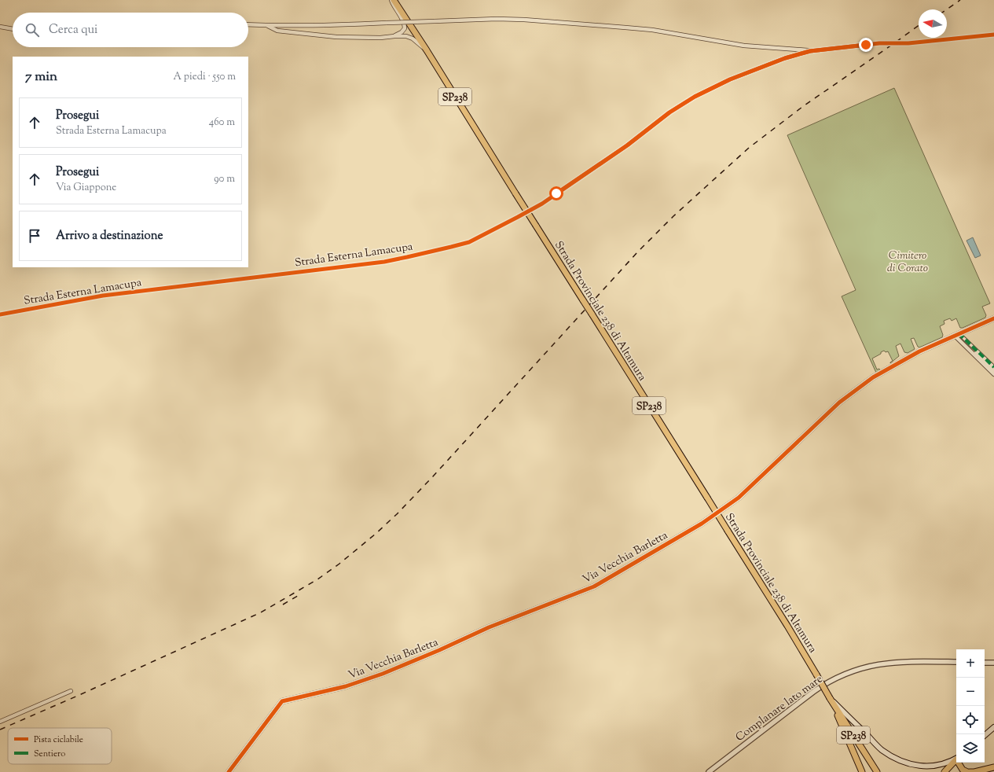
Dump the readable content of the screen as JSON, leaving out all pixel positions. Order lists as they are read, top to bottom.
{
  "streets": {
    "main road": ["SP238", "Strada Provinciale 238 di Altamura"],
    "street": ["Strada Esterna Lamacupa", "Via Vecchia Barletta", "Complanare lato mare"]
  },
  "crossings": [
    ["SP238", "Strada Provinciale 238 di Altamura"]
  ],
  "parks": ["Cimitero di Corato"],
  "legend": ["Pista ciclabile", "Sentiero"],
  "north": "left",
  "page": {
    "search": "Cerca qui",
    "heading": ["7 min", "A piedi · 550 m"],
    "list": [
      ["Prosegui", "Strada Esterna Lamacupa", "460 m"],
      ["Prosegui", "Via Giappone", "90 m"],
      "Arrivo a destinazione"
    ],
    "map_buttons": ["+", "−"]
  }
}
